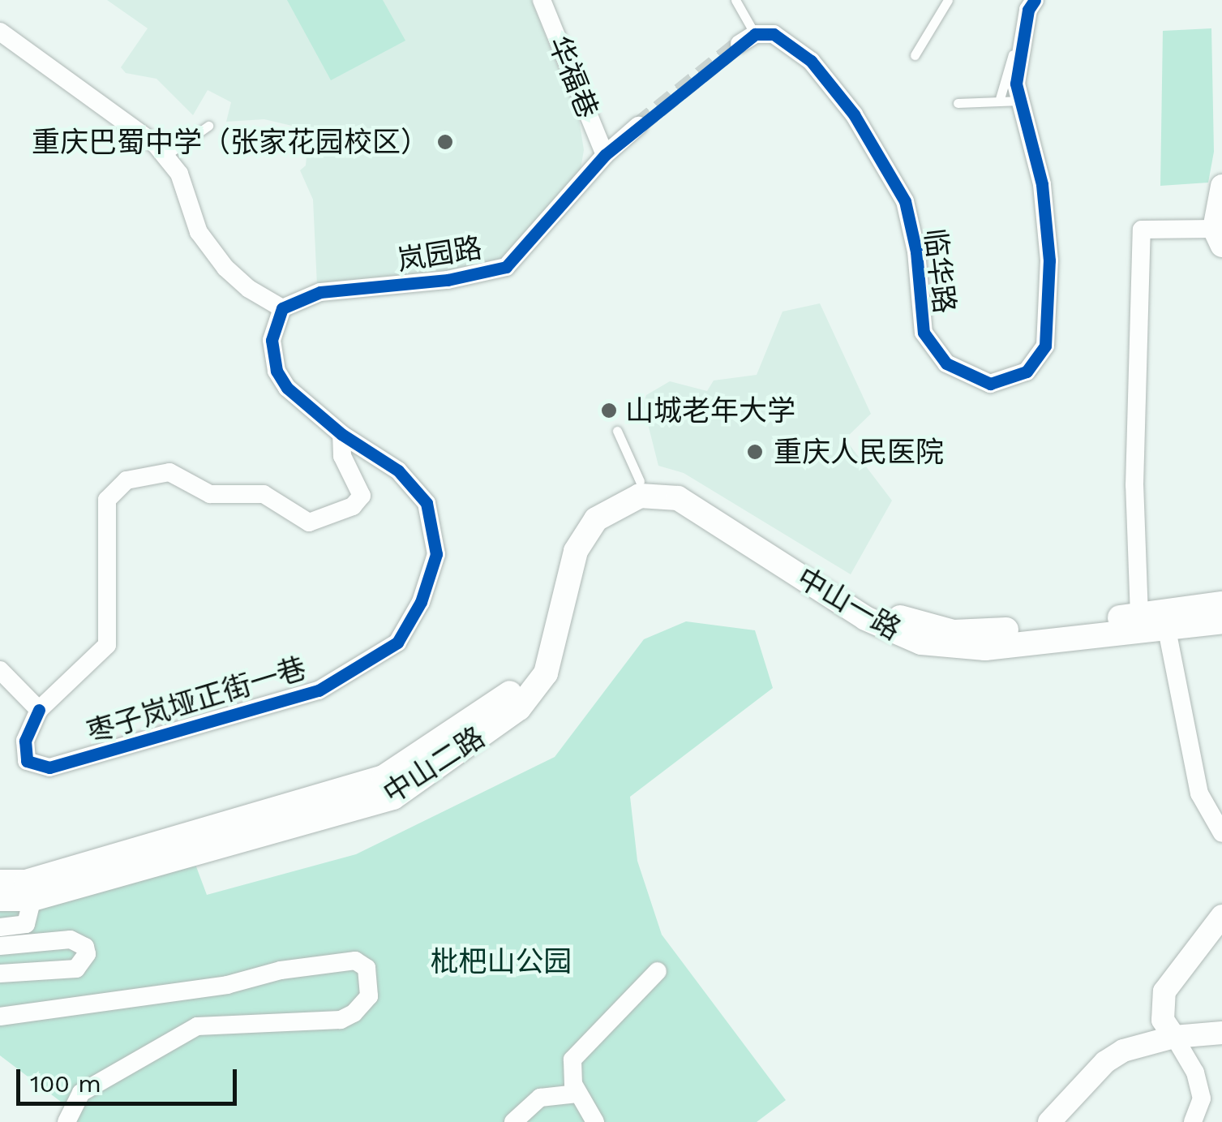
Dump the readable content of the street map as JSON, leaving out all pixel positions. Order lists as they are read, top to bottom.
{
  "streets": {
    "main road": ["中山一路", "中山二路"],
    "street": [
      "华福巷",
      "岚园路",
      "临华路",
      "枣子岚垭正街一巷"
    ]
  },
  "crossings": [
    ["华福巷", "岚园路"],
    ["岚园路", "枣子岚垭正街一巷"],
    ["中山一路", "中山二路"]
  ],
  "parks": ["枇杷山公园"],
  "places": ["重庆巴蜀中学（张家花园校区）", "山城老年大学", "重庆人民医院"],
  "scale_bar": "100 m"
}
